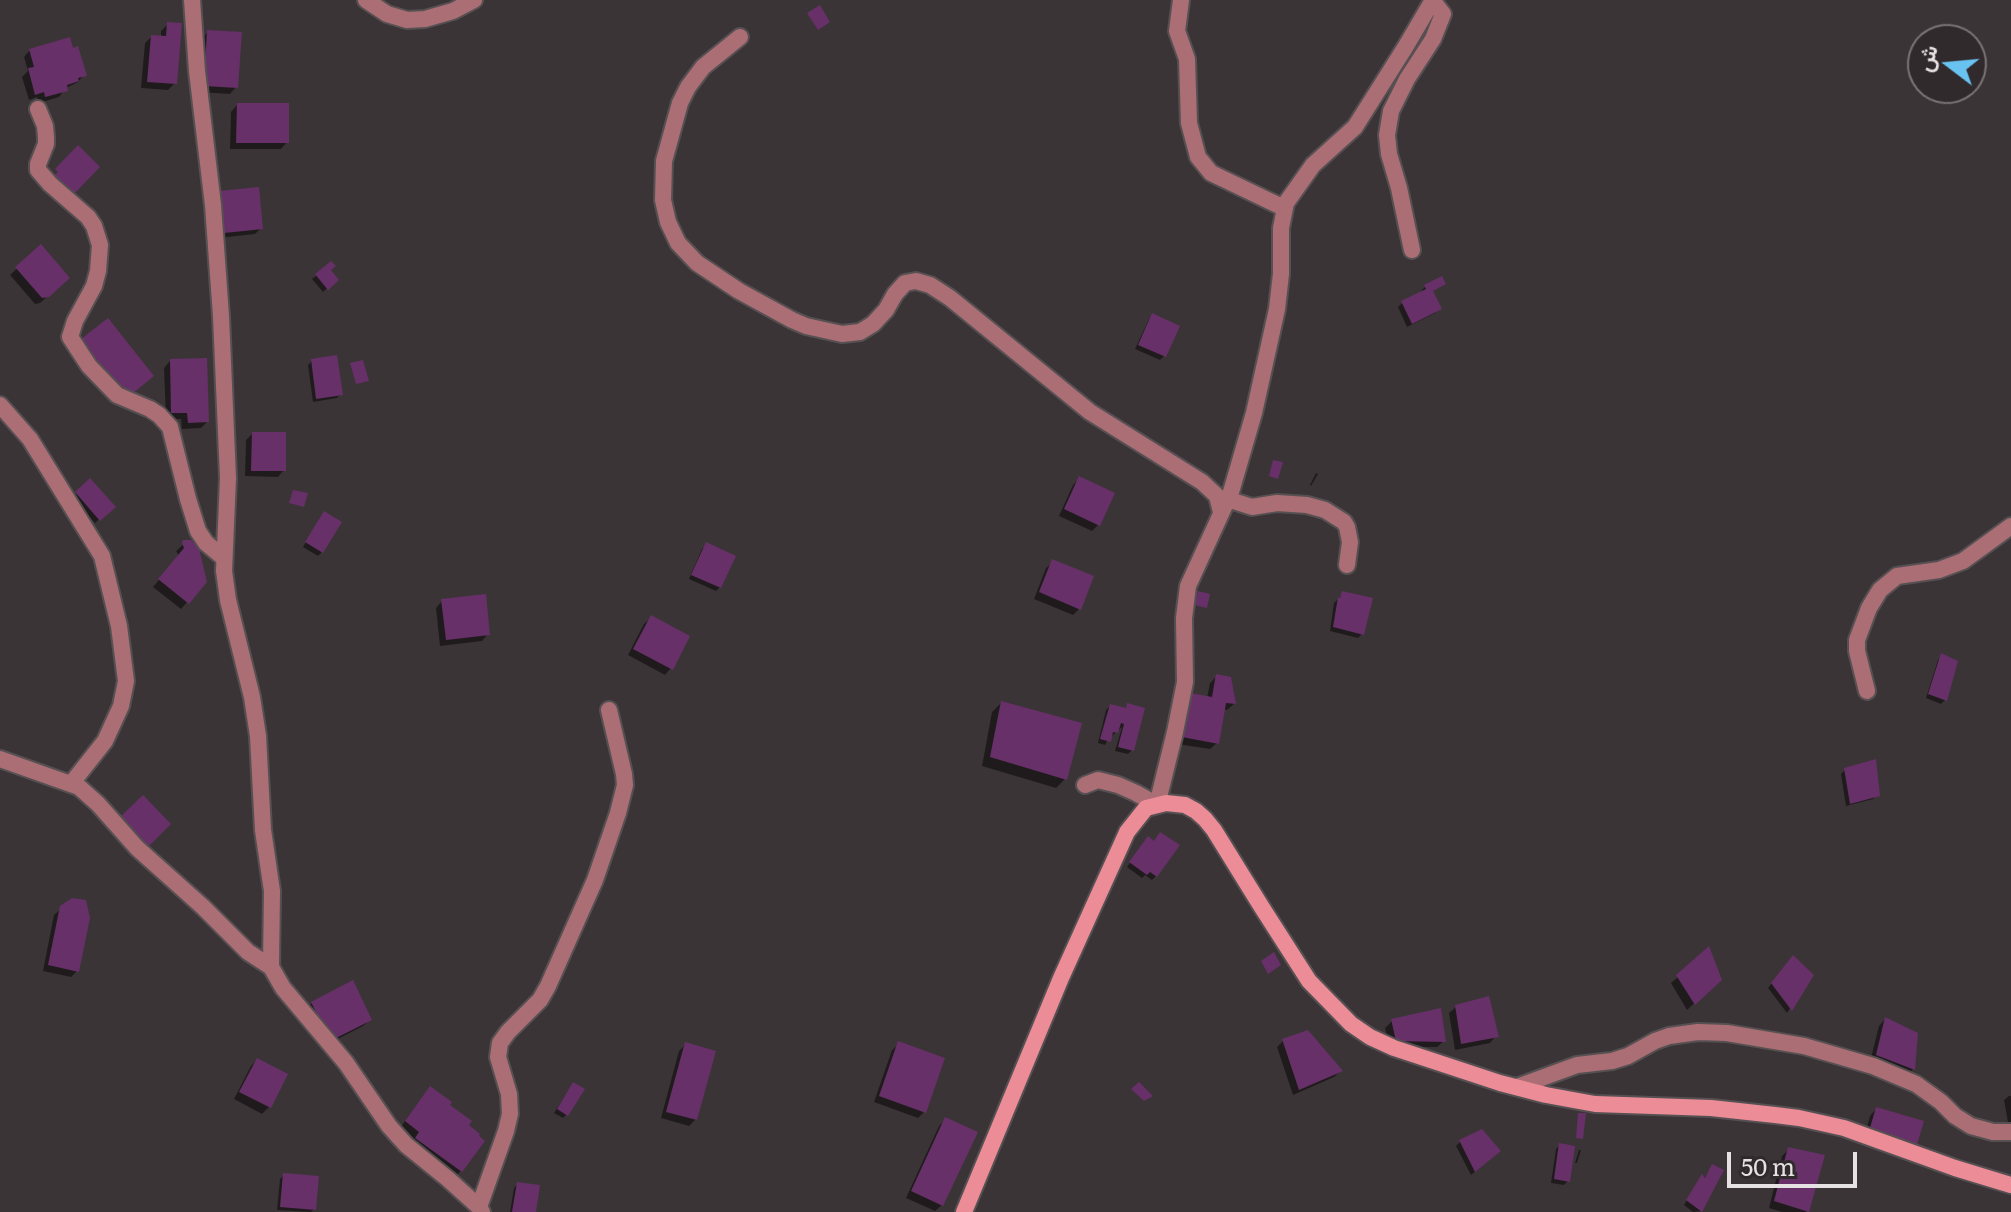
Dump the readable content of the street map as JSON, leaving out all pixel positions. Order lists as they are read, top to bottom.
{
  "scale_bar": "50 m",
  "north": "left"
}
